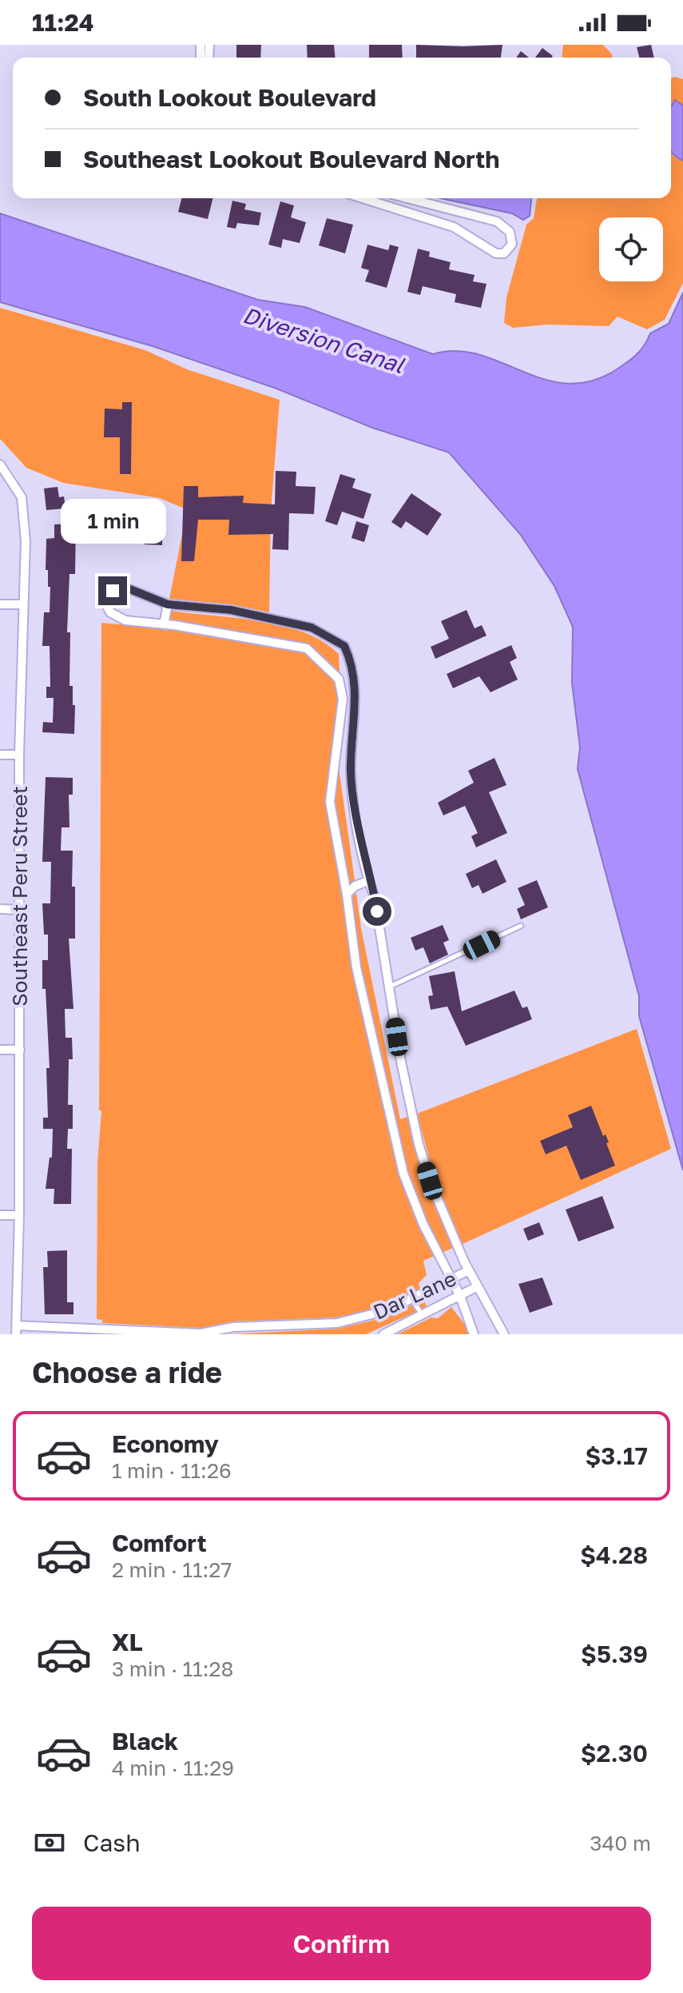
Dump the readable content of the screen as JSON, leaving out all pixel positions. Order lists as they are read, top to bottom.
{
  "streets": {
    "street": ["Southeast Peru Street", "Dar Lane"]
  },
  "crossings": [
    ["Southeast Peru Street", "Dar Lane"]
  ],
  "water": ["Diversion Canal"],
  "page": {
    "status": "11:24",
    "banner": ["South Lookout Boulevard", "Southeast Lookout Boulevard North"],
    "bubble": "1 min",
    "heading": "Choose a ride",
    "list": [
      {
        "name": "Economy",
        "note": "1 min · 11:26",
        "value": "$3.17"
      },
      {
        "name": "Comfort",
        "note": "2 min · 11:27",
        "value": "$4.28"
      },
      {
        "name": "XL",
        "note": "3 min · 11:28",
        "value": "$5.39"
      },
      {
        "name": "Black",
        "note": "4 min · 11:29",
        "value": "$2.30"
      }
    ],
    "pay": ["Cash", "340 m"],
    "buttons": "Confirm"
  }
}
